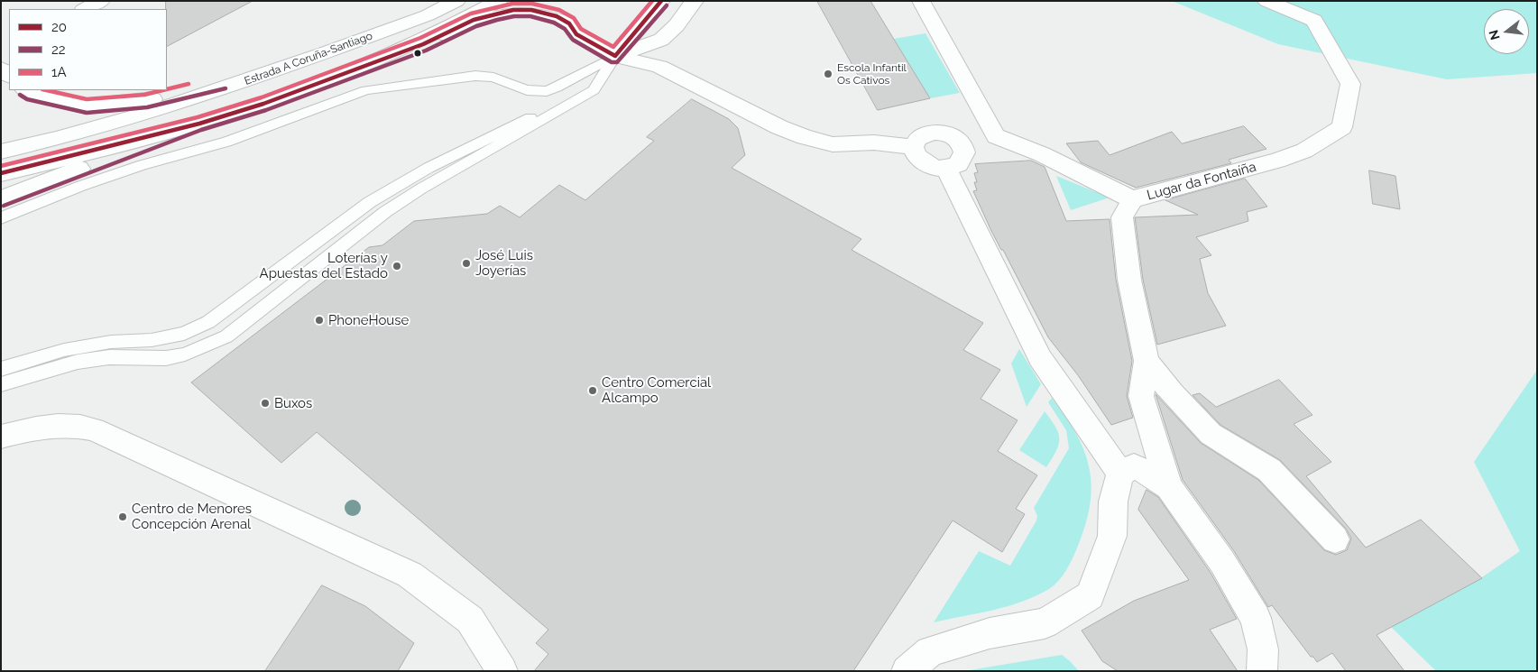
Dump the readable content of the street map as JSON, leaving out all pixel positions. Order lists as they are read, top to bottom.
{
  "streets": {
    "main road": ["Estrada A Coruña-Santiago", "Lugar da Fontaíña"]
  },
  "places": [
    "Escola Infantil Os Cativos",
    "José Luis Joyerías",
    "Loterías y Apuestas del Estado",
    "PhoneHouse",
    "Centro Comercial Alcampo",
    "Buxos",
    "Centro de Menores Concepción Arenal"
  ],
  "lines": ["transit line 20", "transit line 1A", "transit line 22"],
  "legend": ["20", "22", "1A"],
  "north": "left"
}
